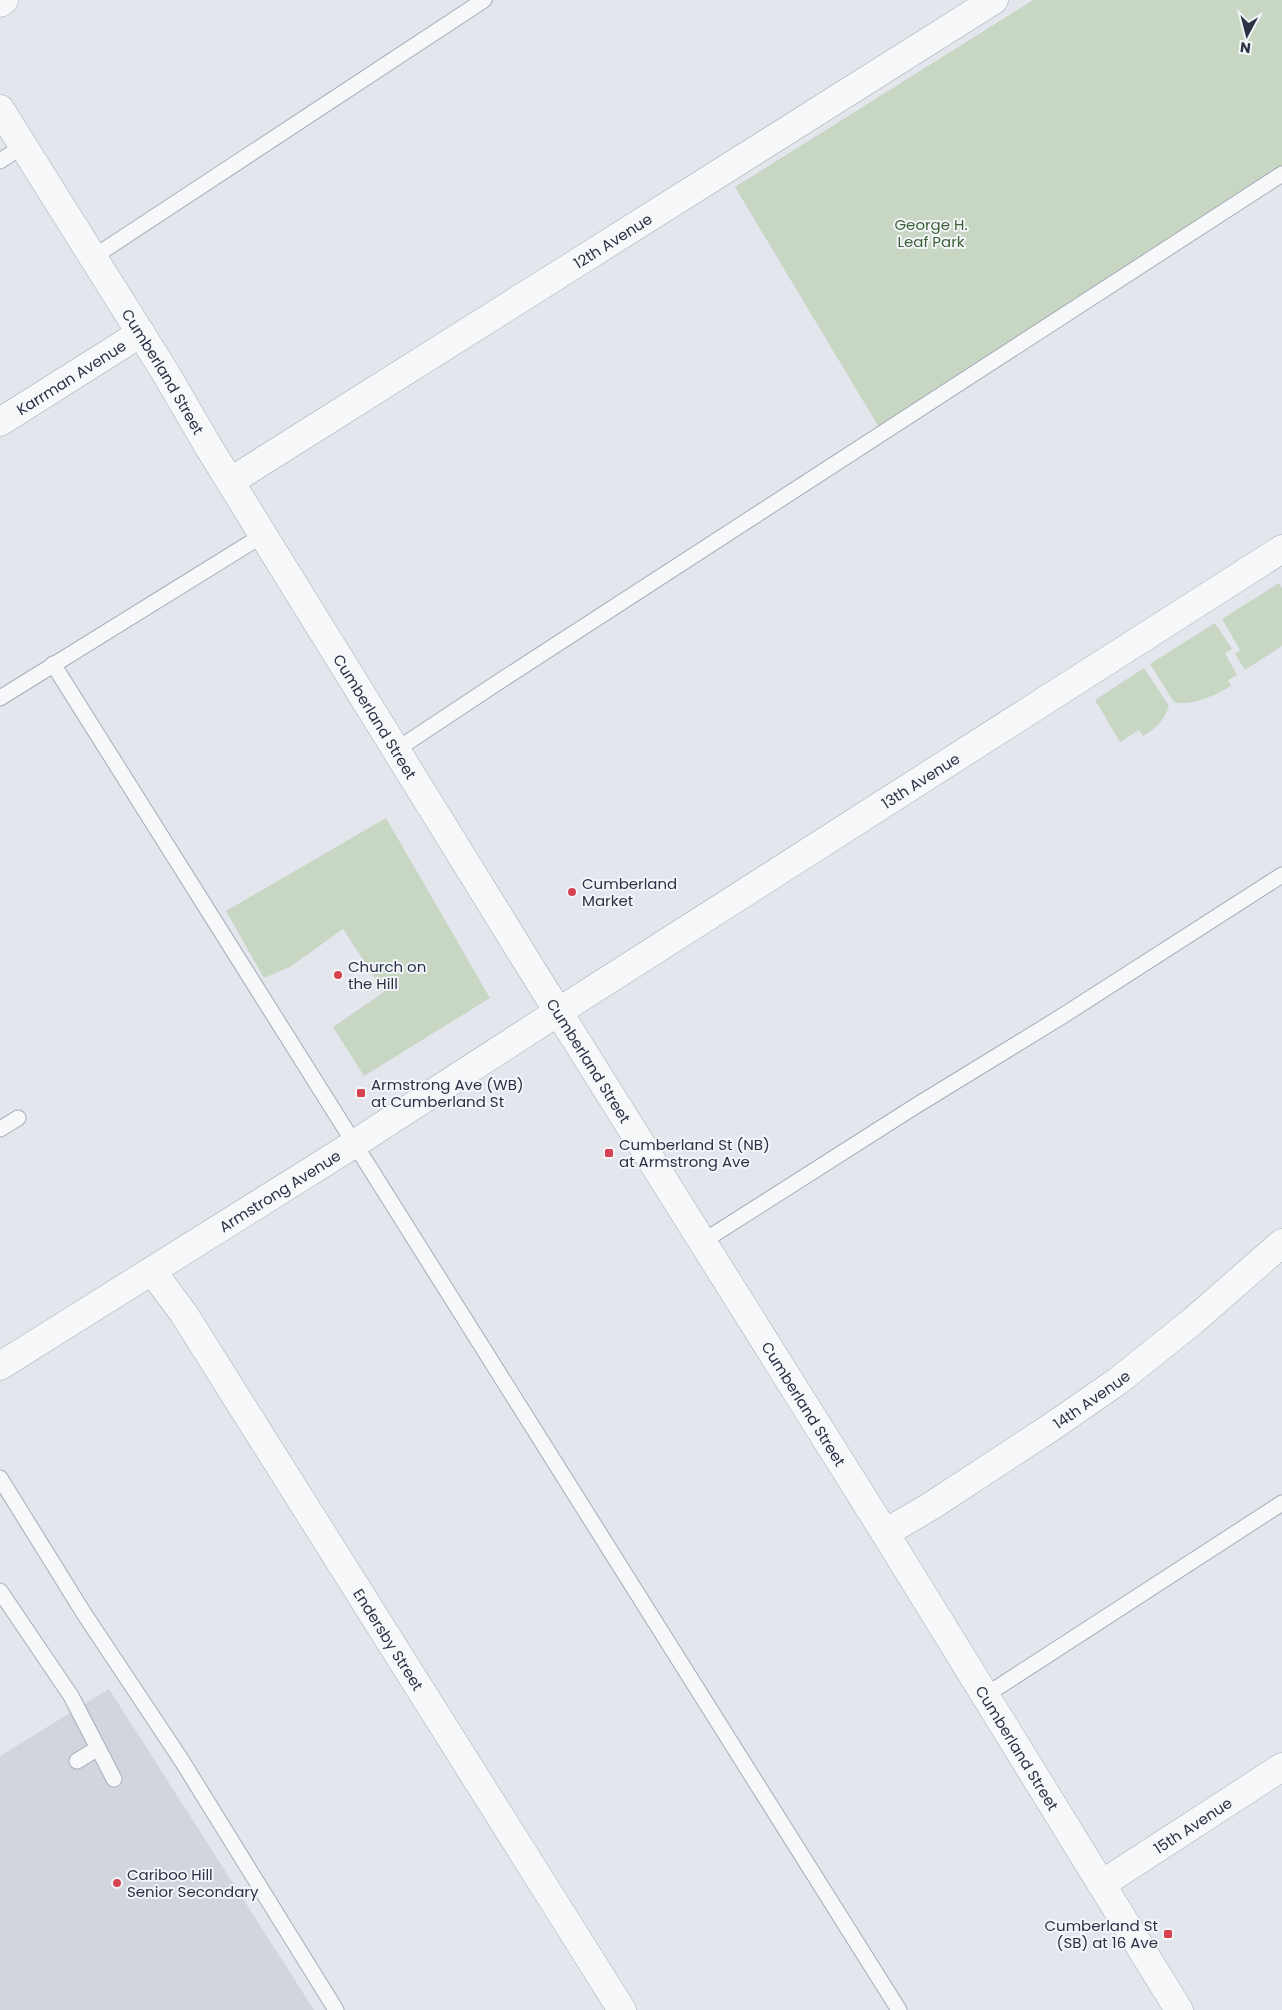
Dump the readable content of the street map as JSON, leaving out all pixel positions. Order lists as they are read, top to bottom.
{
  "streets": {
    "street": [
      "12th Avenue",
      "Cumberland Street",
      "Karrman Avenue",
      "13th Avenue",
      "Armstrong Avenue",
      "14th Avenue",
      "Endersby Street",
      "15th Avenue"
    ]
  },
  "crossings": [
    ["12th Avenue", "Cumberland Street"],
    ["Cumberland Street", "Karrman Avenue"],
    ["Cumberland Street", "13th Avenue"],
    ["Cumberland Street", "Armstrong Avenue"],
    ["Cumberland Street", "14th Avenue"],
    ["Cumberland Street", "15th Avenue"],
    ["13th Avenue", "Armstrong Avenue"],
    ["Armstrong Avenue", "Endersby Street"]
  ],
  "parks": ["George H. Leaf Park"],
  "places": {
    "other": ["Cumberland Market", "Church on the Hill", "Cariboo Hill Senior Secondary"],
    "transit": ["Armstrong Ave (WB) at Cumberland St", "Cumberland St (NB) at Armstrong Ave", "Cumberland St (SB) at 16 Ave"]
  },
  "north": "bottom"
}
